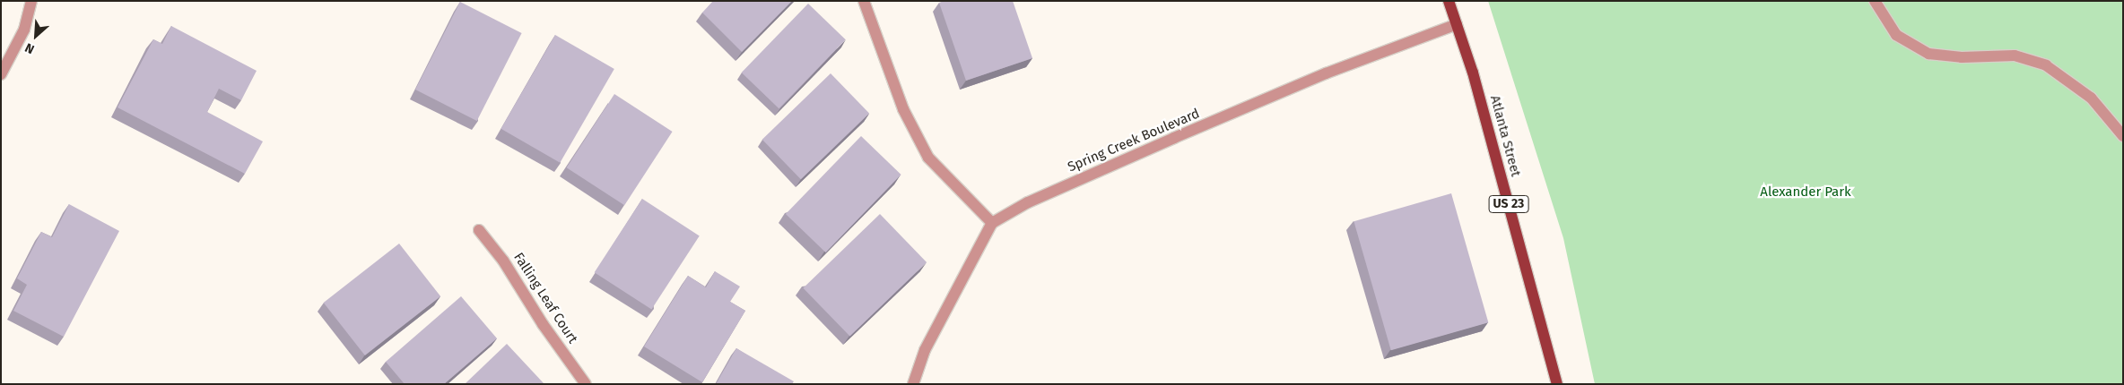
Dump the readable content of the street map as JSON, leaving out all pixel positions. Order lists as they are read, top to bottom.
{
  "streets": {
    "main road": ["Atlanta Street", "US 23"],
    "street": ["Spring Creek Boulevard", "Falling Leaf Court"]
  },
  "crossings": [
    ["Atlanta Street", "Spring Creek Boulevard"]
  ],
  "parks": ["Alexander Park"],
  "north": "bottom left"
}
